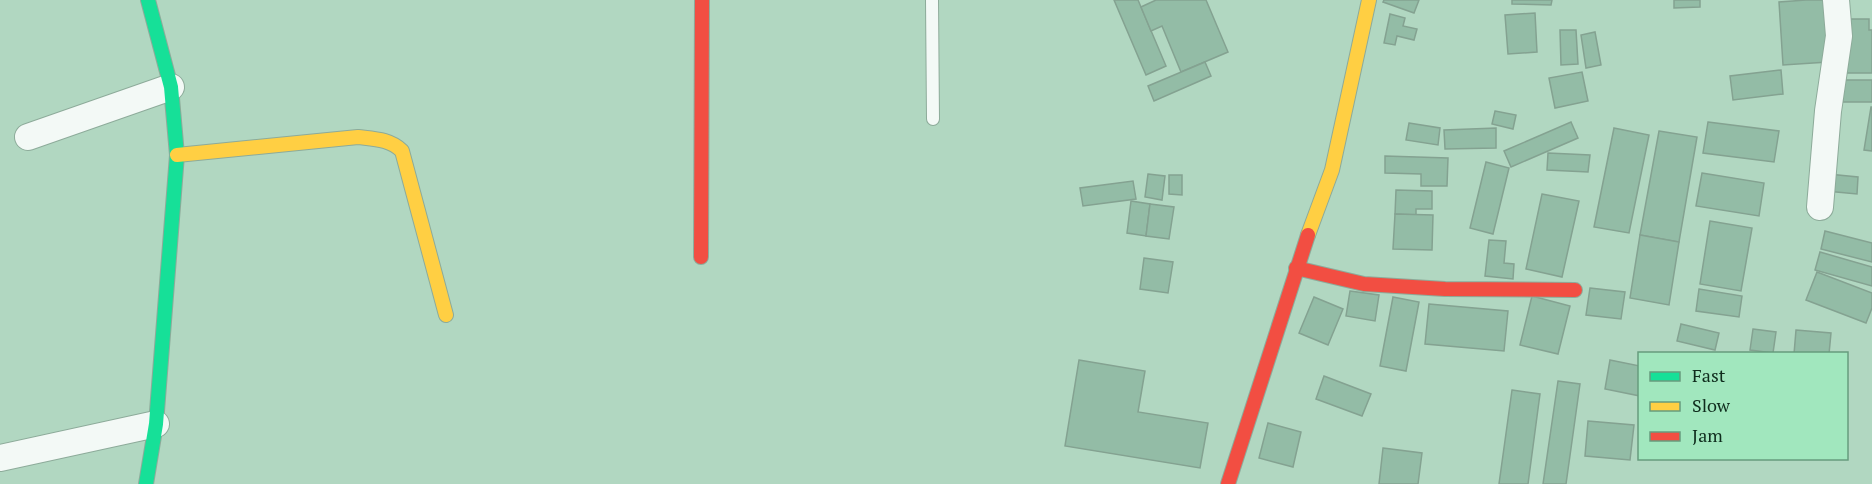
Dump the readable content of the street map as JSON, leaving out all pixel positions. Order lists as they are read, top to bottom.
{
  "legend": ["Fast", "Slow", "Jam"]
}
